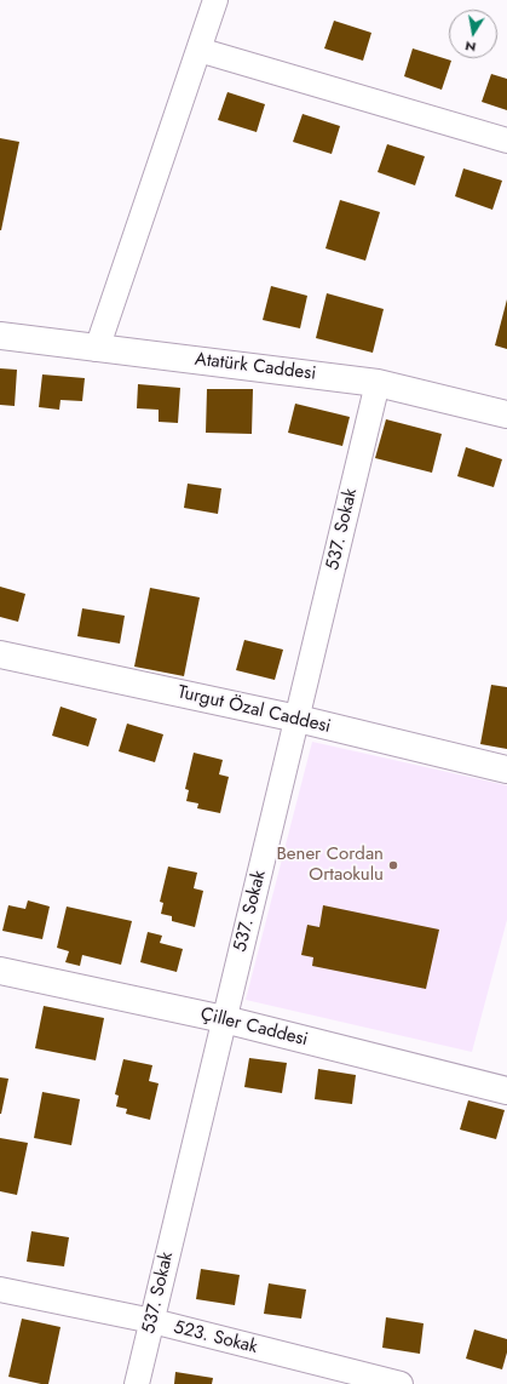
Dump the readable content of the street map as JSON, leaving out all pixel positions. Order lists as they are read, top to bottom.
{
  "streets": {
    "street": [
      "Atatürk Caddesi",
      "537. Sokak",
      "Turgut Özal Caddesi",
      "Çiller Caddesi",
      "523. Sokak"
    ]
  },
  "crossings": [
    ["Atatürk Caddesi", "537. Sokak"],
    ["537. Sokak", "Turgut Özal Caddesi"],
    ["537. Sokak", "Çiller Caddesi"],
    ["537. Sokak", "523. Sokak"]
  ],
  "places": ["Bener Cordan Ortaokulu"],
  "north": "bottom"
}
